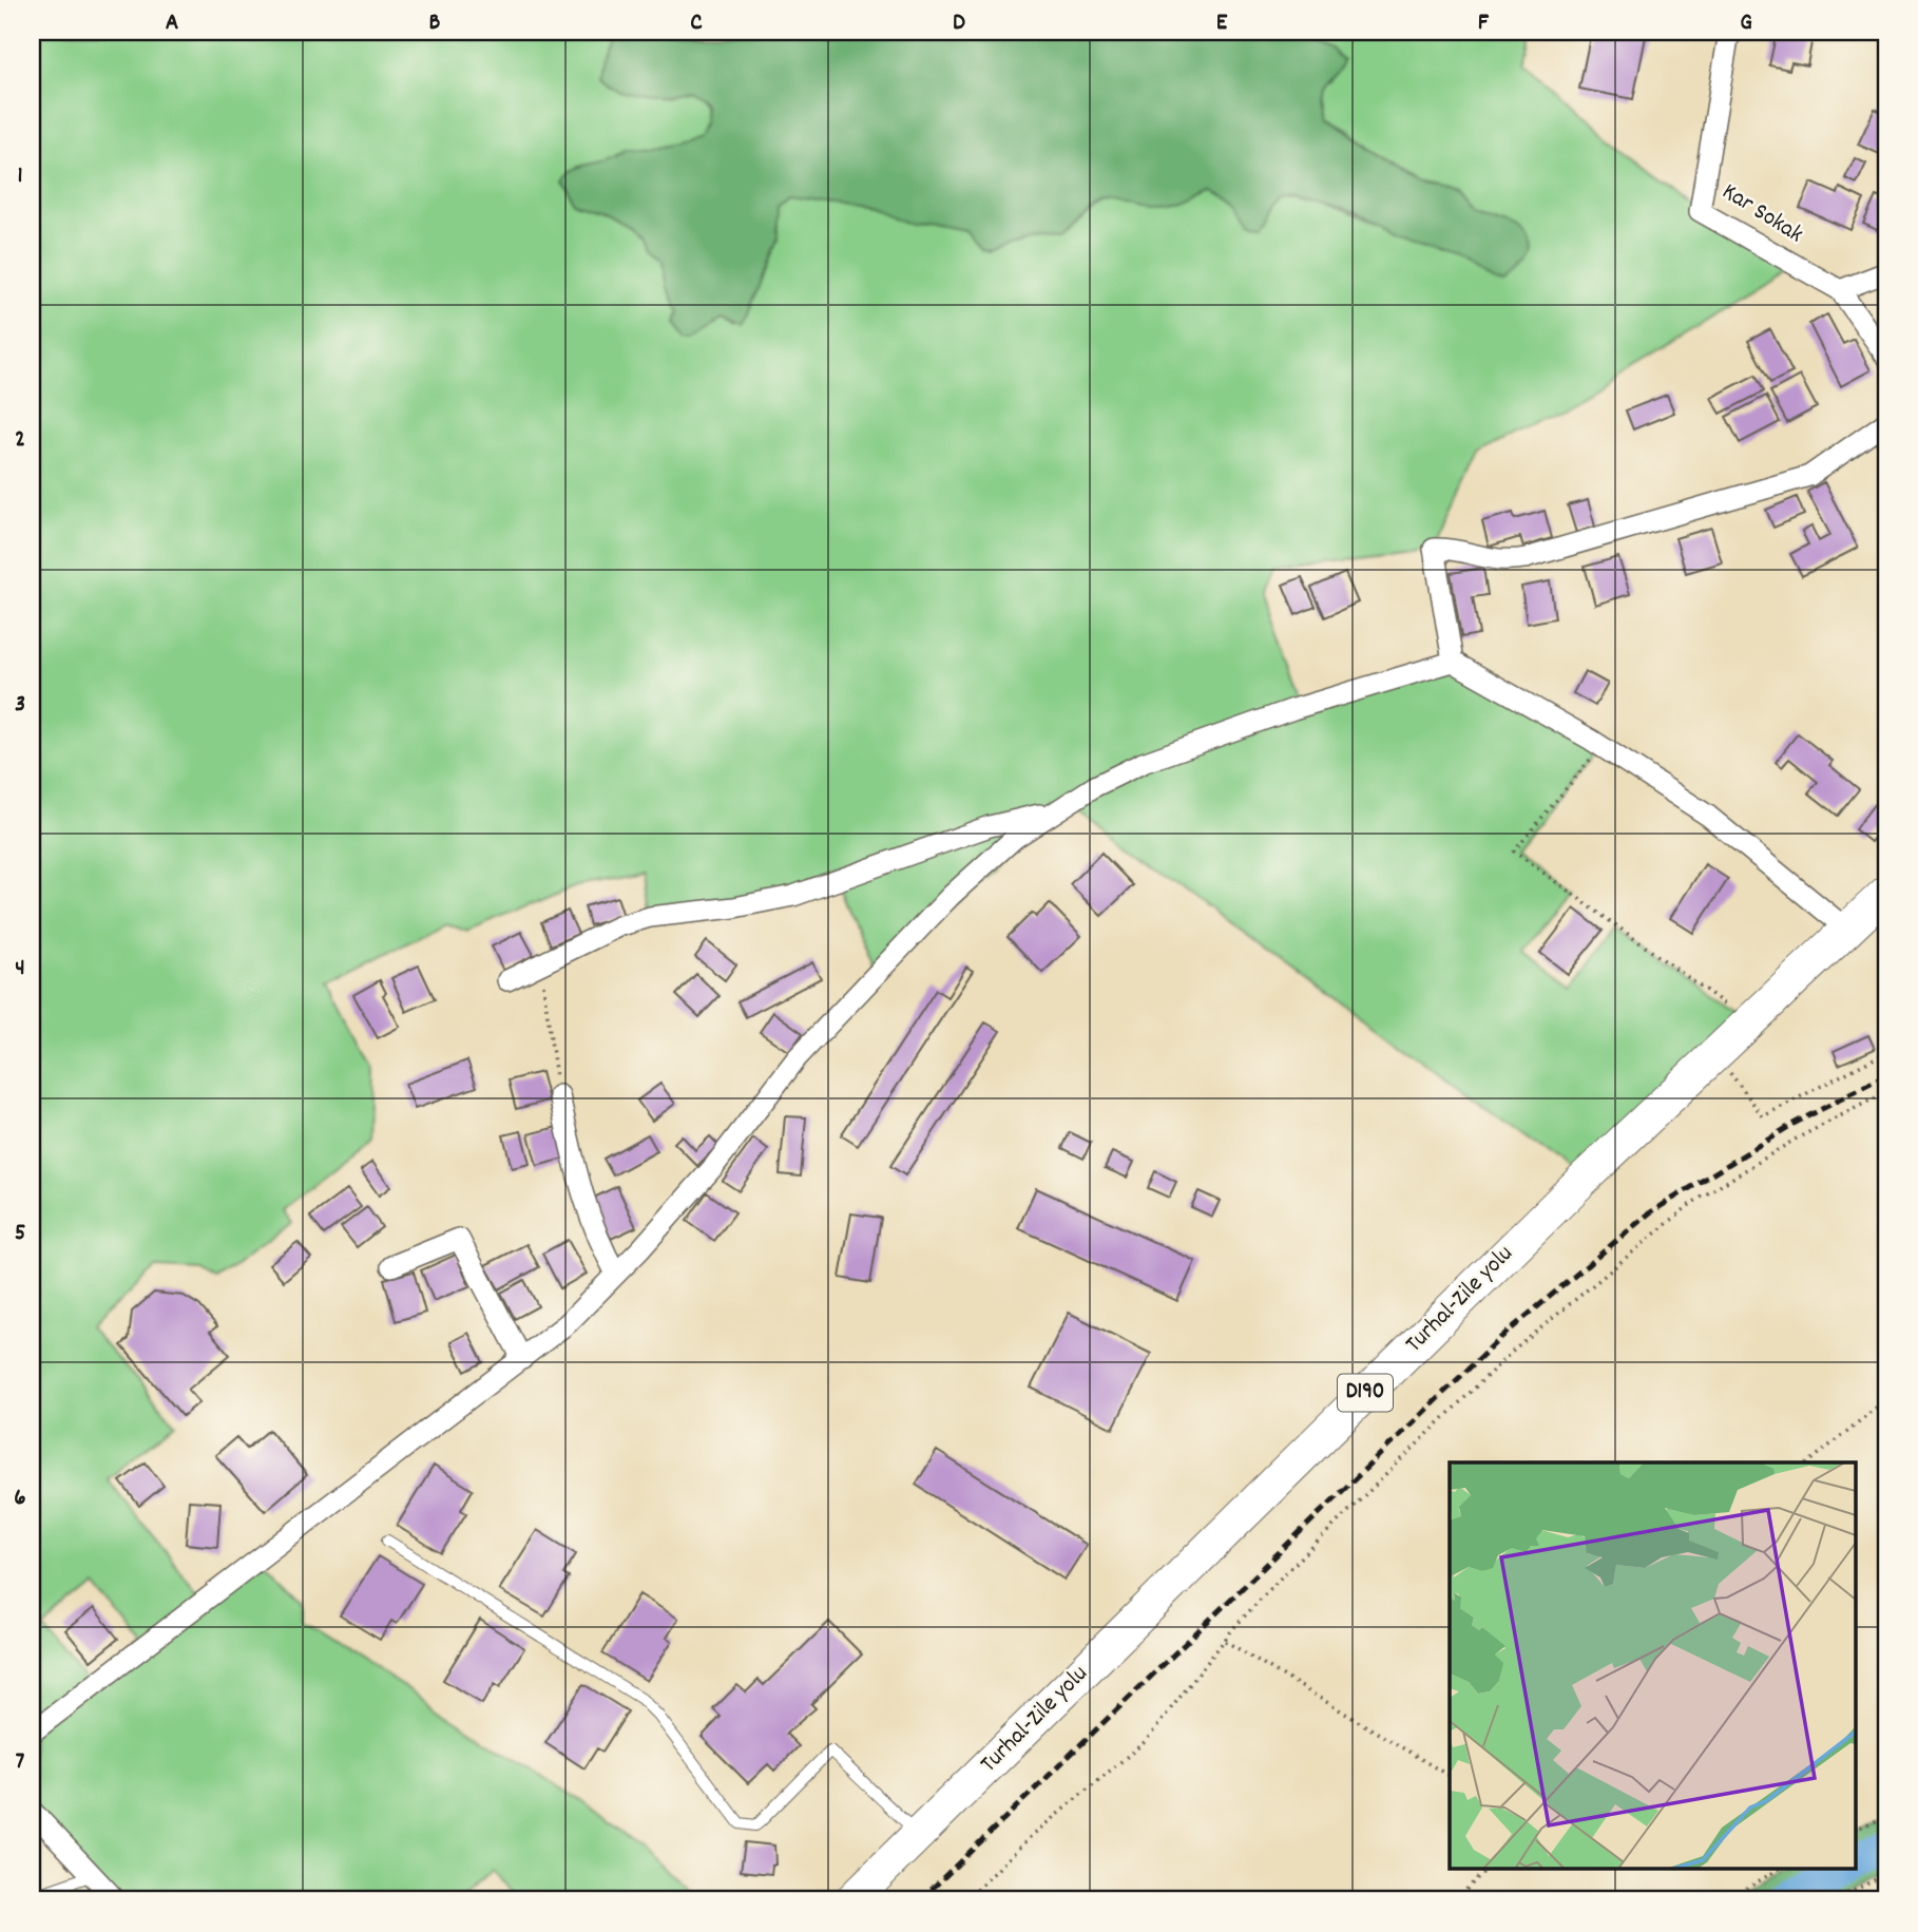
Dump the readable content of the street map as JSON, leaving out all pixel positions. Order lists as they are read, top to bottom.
{
  "streets": {
    "main road": ["Turhal-Zile yolu", "D190"],
    "street": ["Kar Sokak"]
  },
  "grid": {
    "columns": [
      "A",
      "B",
      "C",
      "D",
      "E",
      "F",
      "G"
    ],
    "rows": [
      "1",
      "2",
      "3",
      "4",
      "5",
      "6",
      "7"
    ]
  }
}
